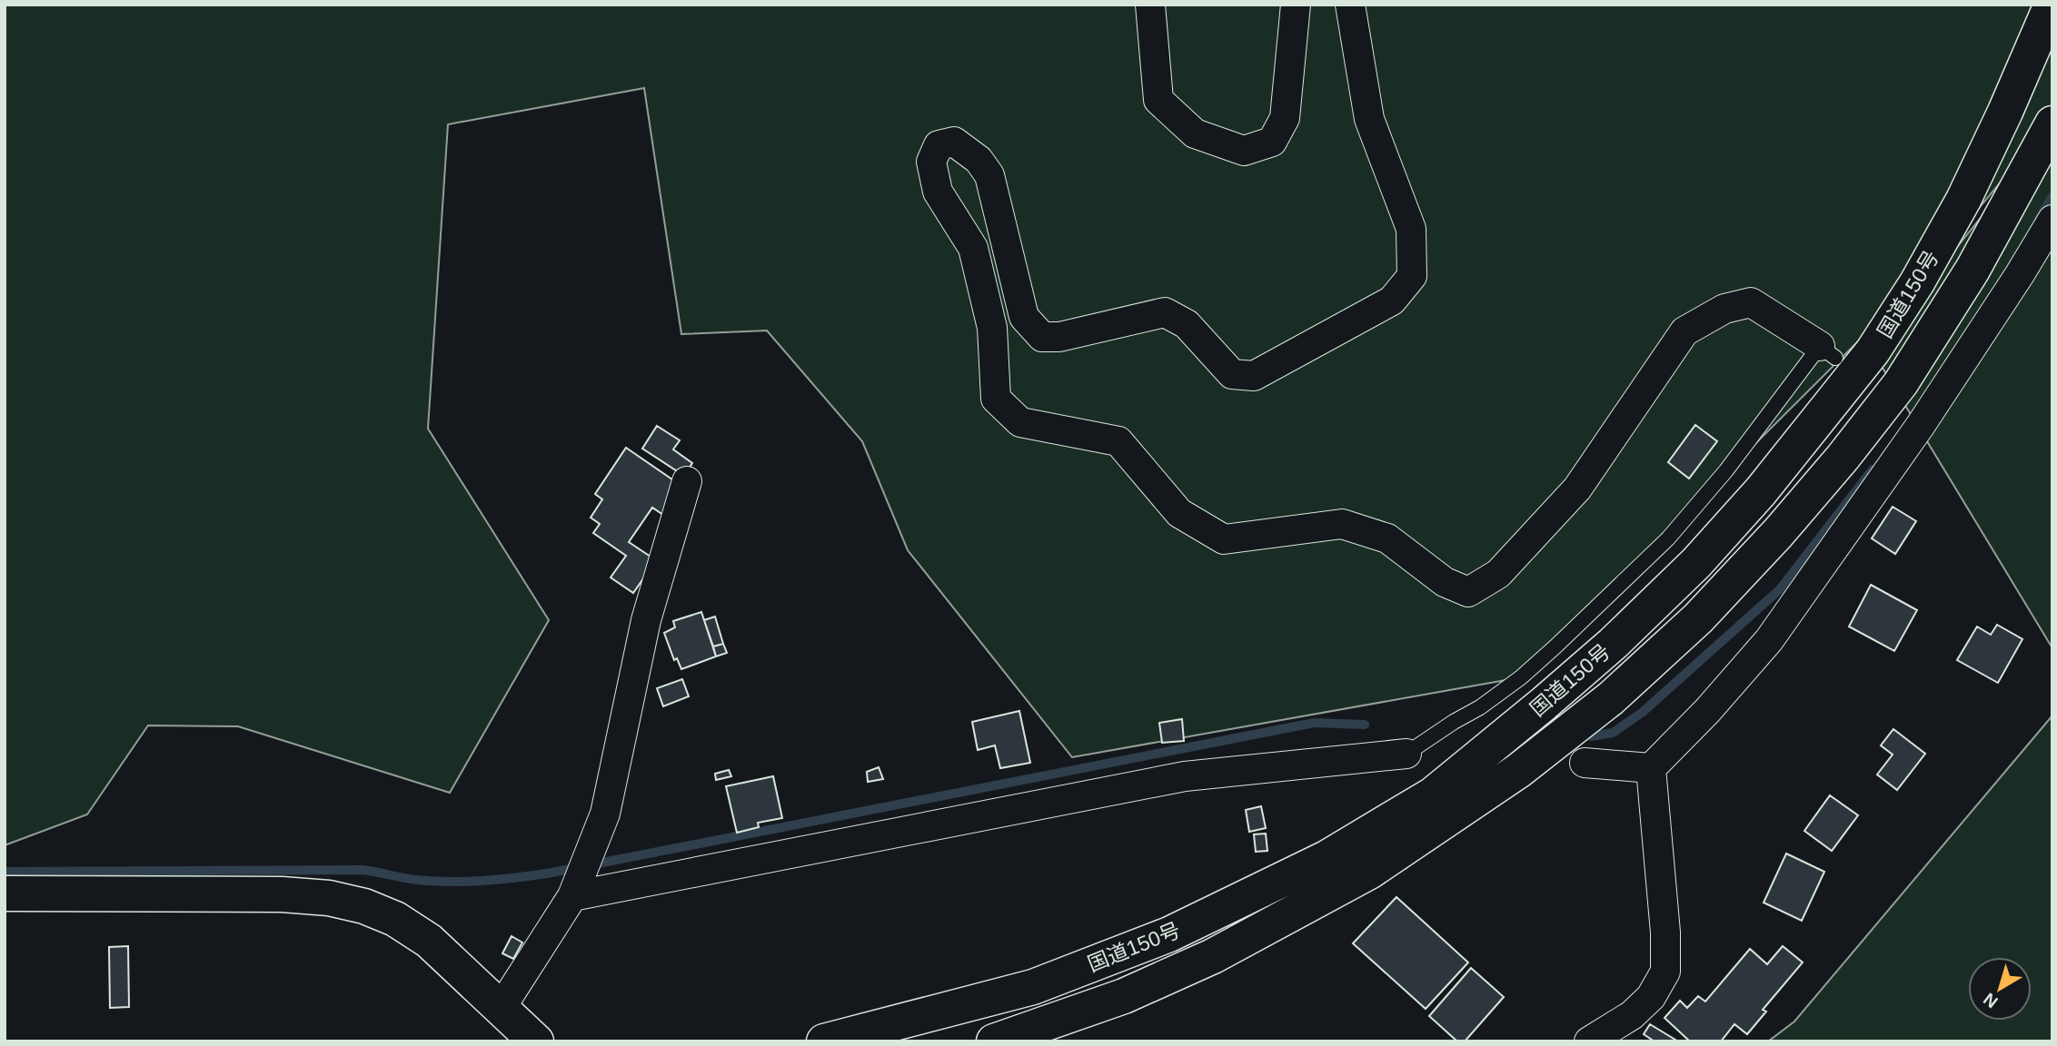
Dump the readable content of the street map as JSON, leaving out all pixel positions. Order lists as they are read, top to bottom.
{
  "streets": {
    "main road": ["国道150号"]
  },
  "north": "bottom left"
}
